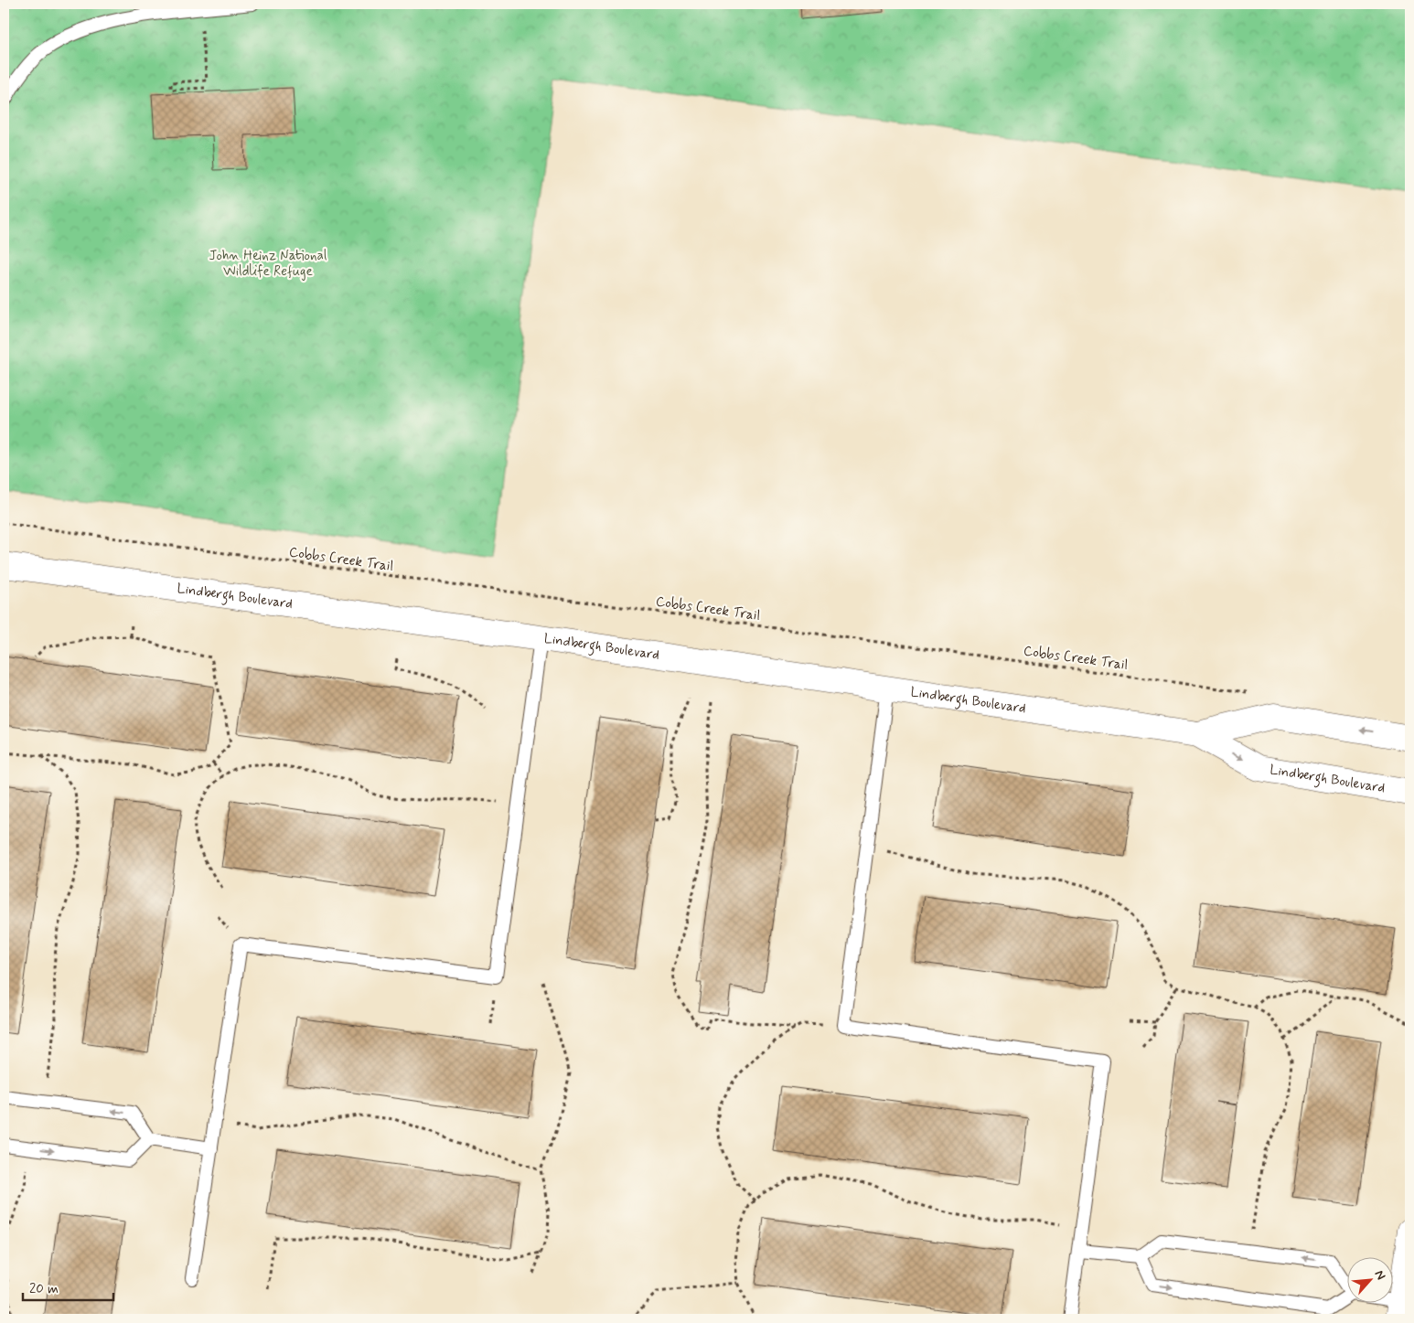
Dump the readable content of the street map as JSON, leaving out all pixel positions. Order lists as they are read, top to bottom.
{
  "streets": {
    "street": ["Lindbergh Boulevard"],
    "path": ["Cobbs Creek Trail"]
  },
  "parks": ["John Heinz National Wildlife Refuge"],
  "scale_bar": "20 m",
  "north": "top right"
}
